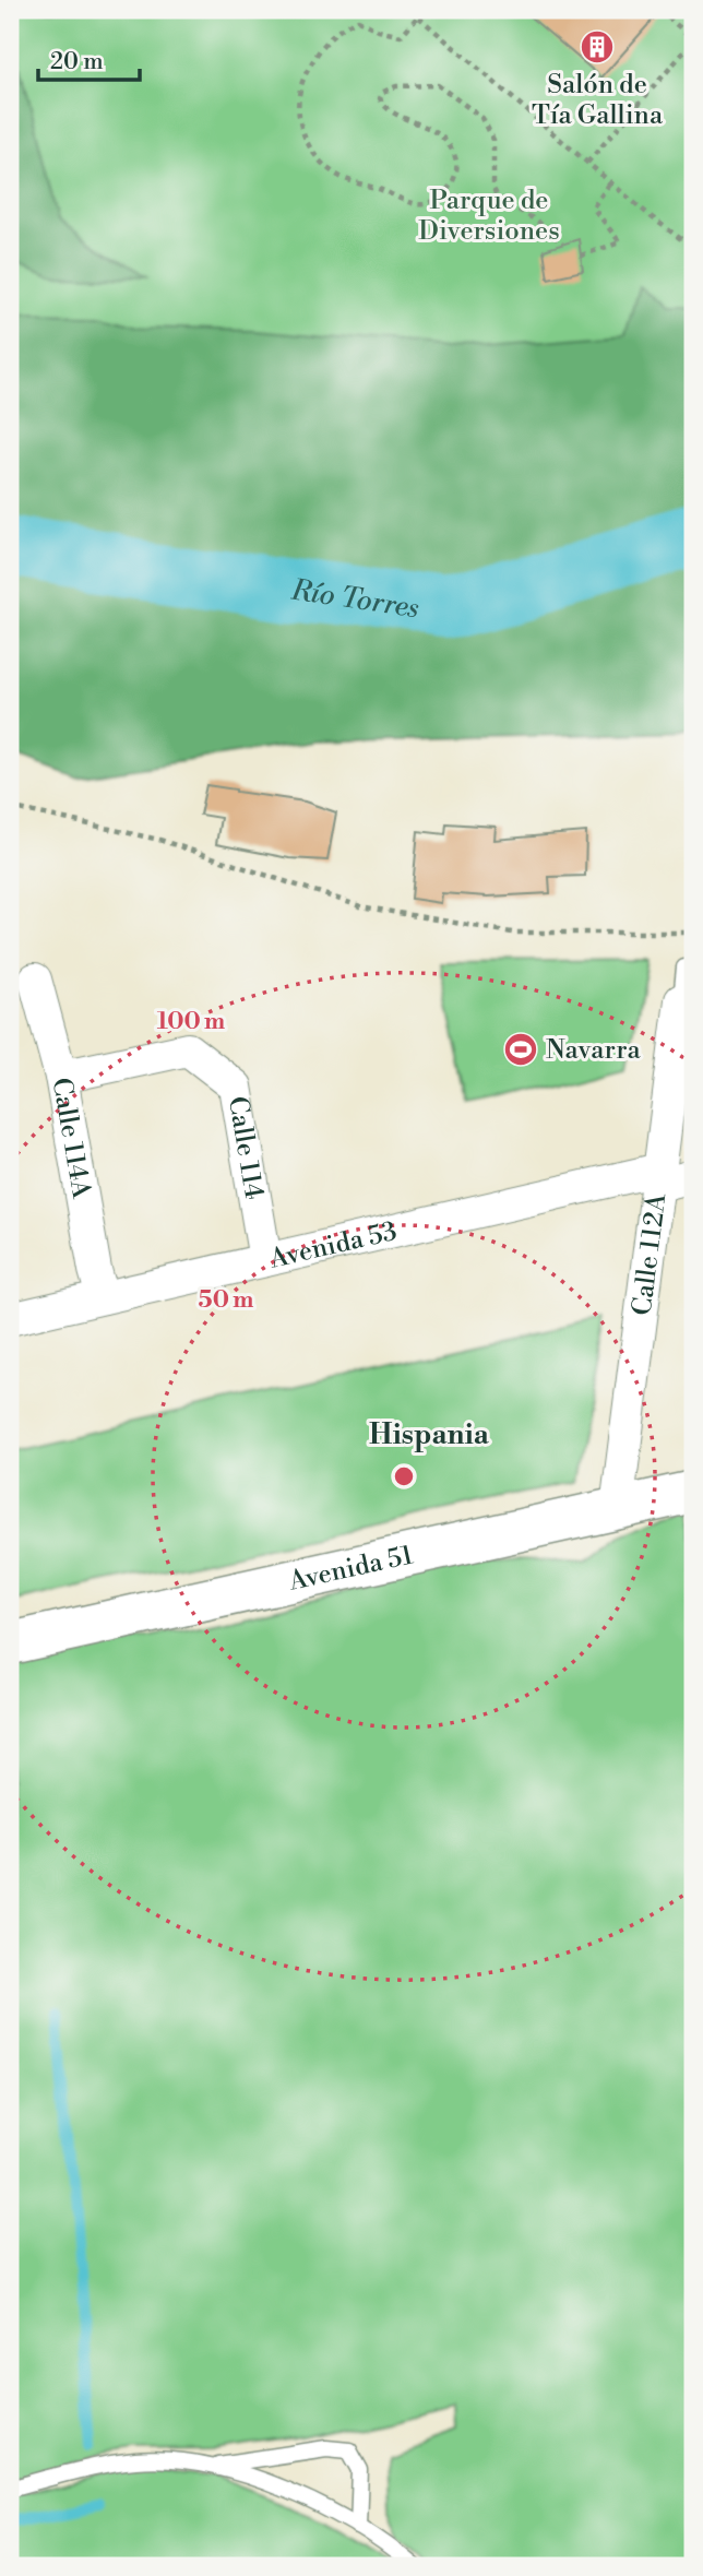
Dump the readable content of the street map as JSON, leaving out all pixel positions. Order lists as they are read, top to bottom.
{
  "streets": {
    "main road": ["Avenida 51"],
    "street": [
      "Calle 114A",
      "Calle 114",
      "Avenida 53",
      "Calle 112A"
    ]
  },
  "crossings": [
    ["Calle 114A", "Calle 114"],
    ["Calle 114A", "Avenida 53"],
    ["Calle 114", "Avenida 53"],
    ["Avenida 53", "Calle 112A"],
    ["Calle 112A", "Avenida 51"]
  ],
  "districts": ["Hispania"],
  "water": ["Río Torres"],
  "parks": ["Parque de Diversiones"],
  "places": {
    "building": ["Salón de Tía Gallina"],
    "sports": ["Navarra"]
  },
  "scale_bar": "20 m",
  "rings": ["100 m", "50 m"]
}
